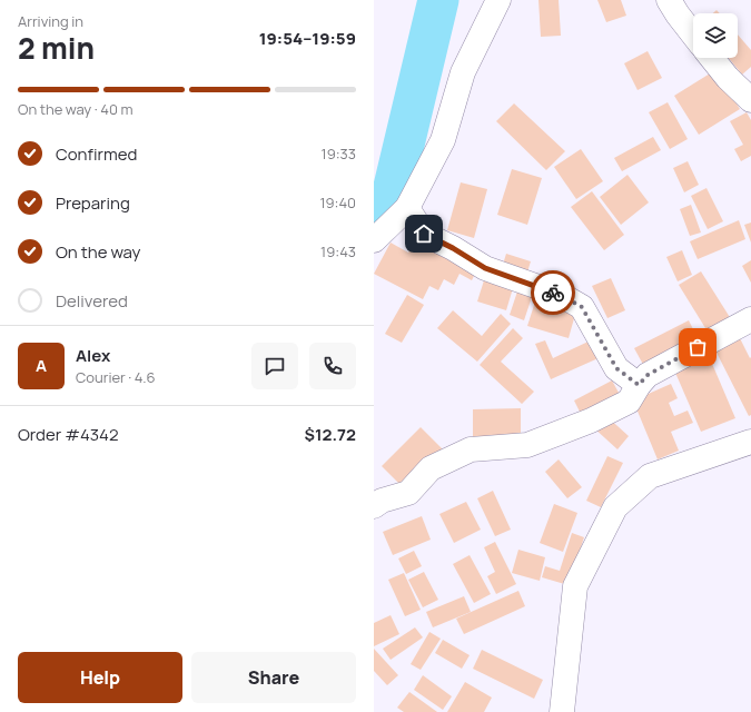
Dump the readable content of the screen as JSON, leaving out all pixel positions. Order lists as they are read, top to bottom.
{
  "page": {
    "heading": ["2 min", "Arriving in", "19:54–19:59"],
    "panel": [
      "Alex",
      "Courier · 4.6",
      "Order #4342",
      "$12.72"
    ],
    "bar": "On the way · 40 m",
    "list": [
      ["Confirmed", "19:33"],
      ["Preparing", "19:40"],
      ["On the way", "19:43"],
      "Delivered"
    ],
    "round": "A",
    "buttons": ["Help", "Share"]
  }
}
